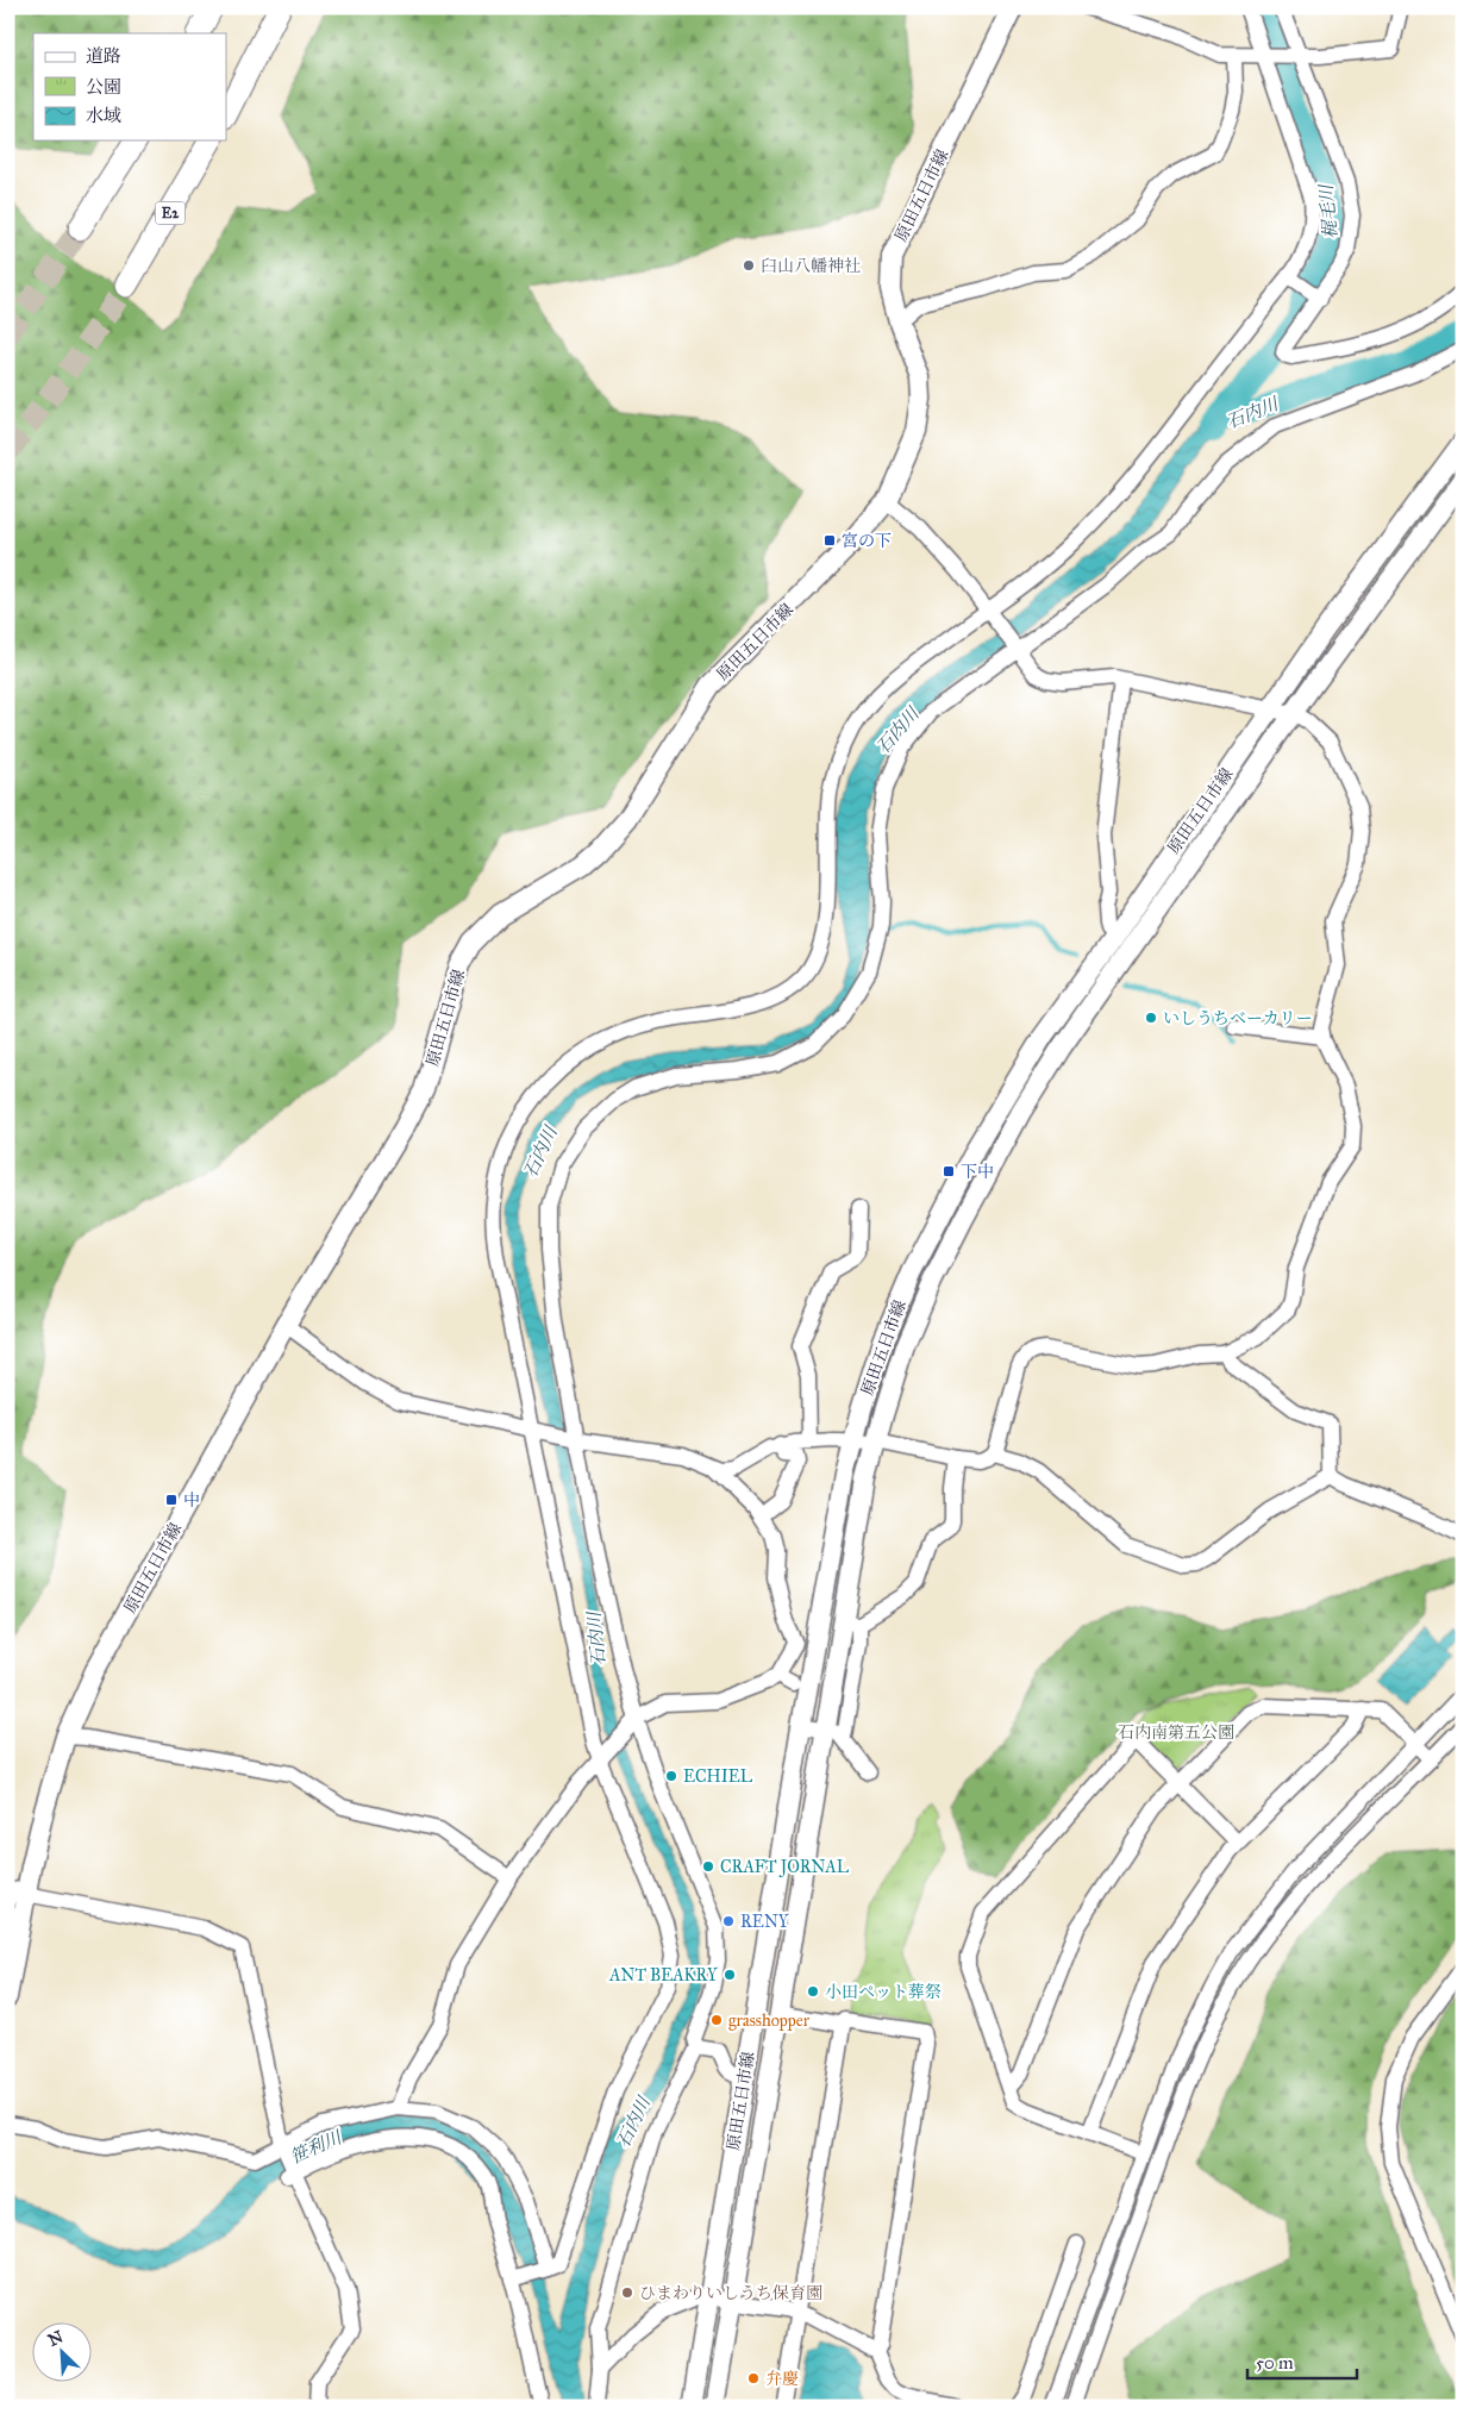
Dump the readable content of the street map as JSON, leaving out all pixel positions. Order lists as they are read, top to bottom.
{
  "streets": {
    "highway": ["E2"],
    "main road": ["原田五日市線"]
  },
  "water": ["梶毛川", "石内川", "笹利川"],
  "parks": ["石内南第五公園"],
  "places": {
    "other": [
      "臼山八幡神社",
      "いしうちベーカリー",
      "ECHIEL",
      "CRAFT JORNAL",
      "RENY",
      "ANT BEAKRY",
      "小田ペット葬祭",
      "grasshopper",
      "ひまわりいしうち保育園",
      "弁慶"
    ],
    "transit": ["宮の下", "下中", "中"]
  },
  "legend": ["道路", "公園", "水域"],
  "scale_bar": "50 m",
  "north": "top left"
}
